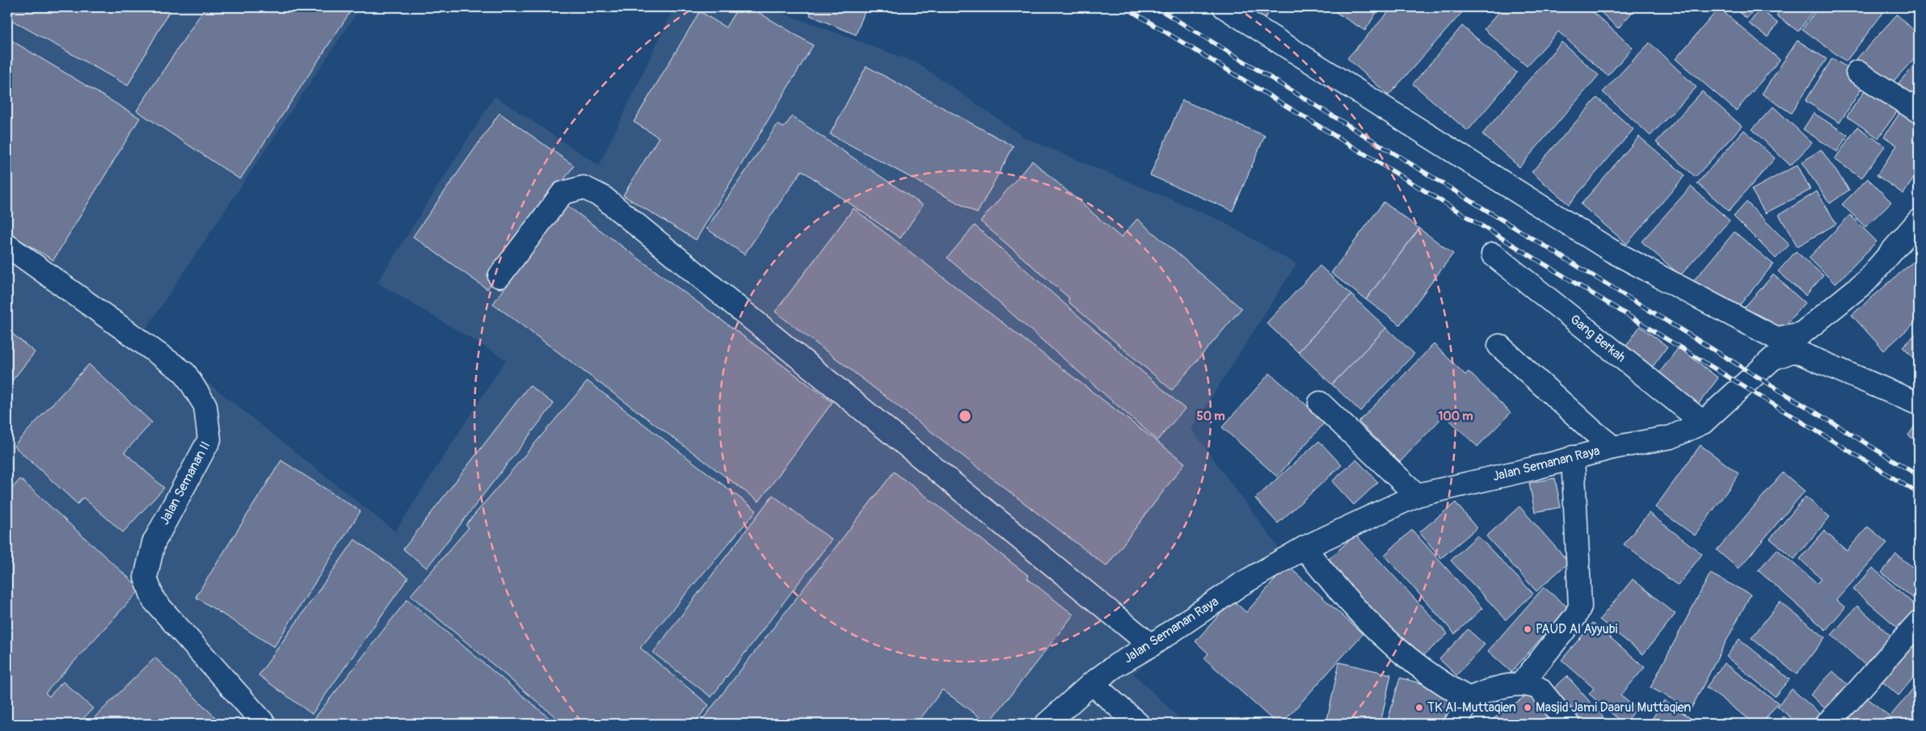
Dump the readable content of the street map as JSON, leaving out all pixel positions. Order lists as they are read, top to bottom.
{
  "streets": {
    "street": ["Gang Berkah", "Jalan Semanan Raya", "Jalan Semanan II"]
  },
  "crossings": [
    ["Gang Berkah", "Jalan Semanan Raya"]
  ],
  "places": ["PAUD Al Ayyubi", "TK Al-Muttaqien", "Masjid Jami Daarul Muttaqien"],
  "rings": ["50 m", "100 m"]
}
